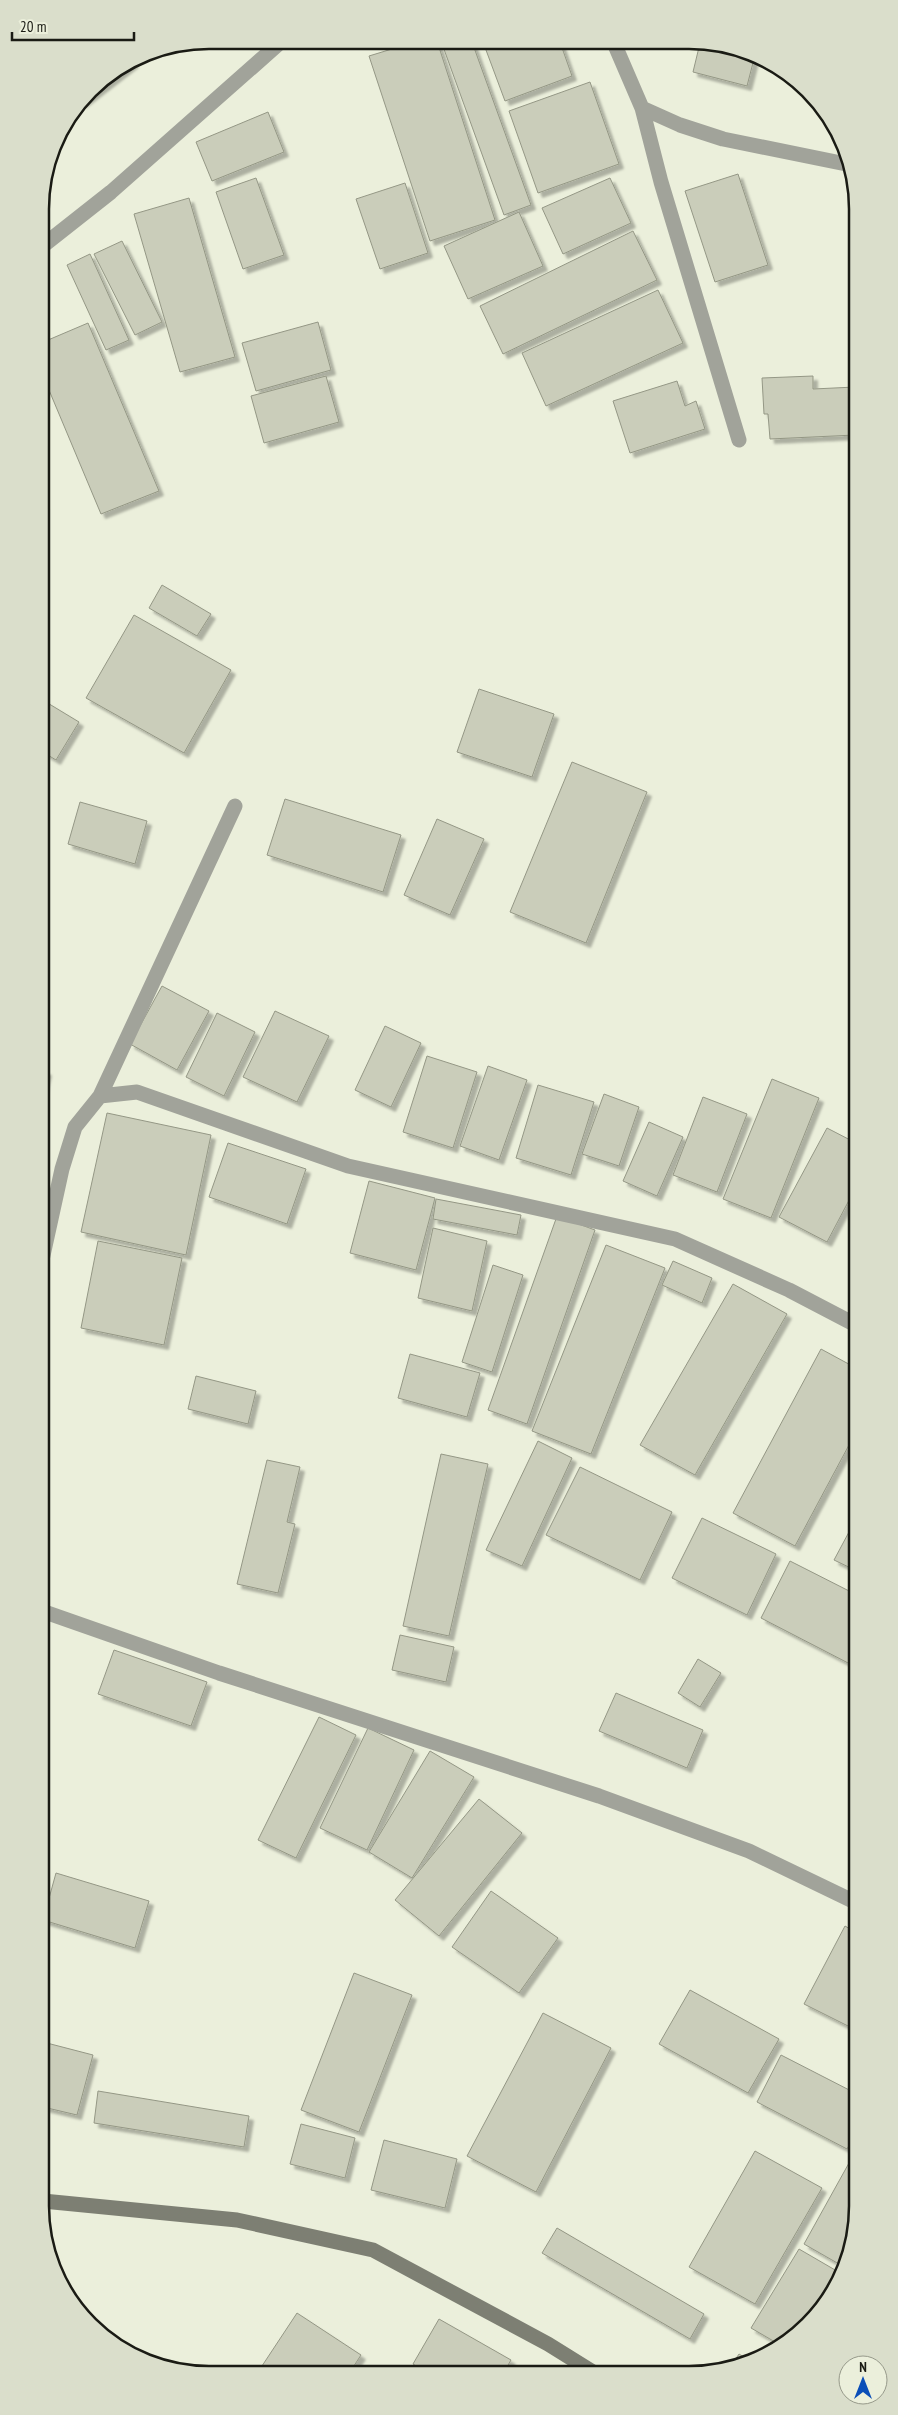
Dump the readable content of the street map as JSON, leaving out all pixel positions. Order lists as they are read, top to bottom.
{
  "scale_bar": "20 m",
  "north": "top"
}
